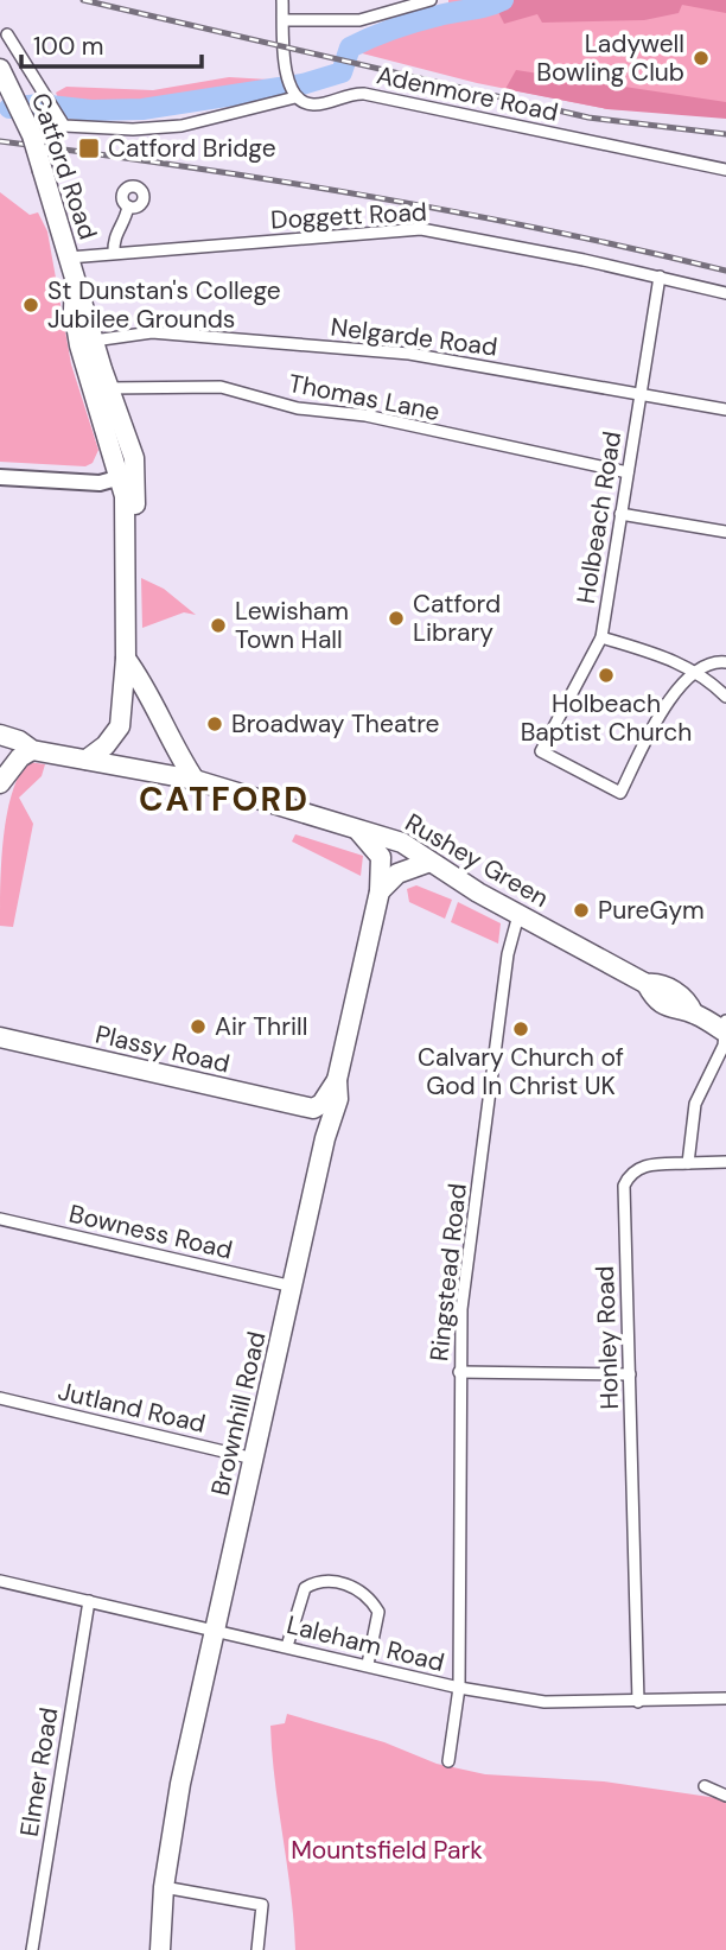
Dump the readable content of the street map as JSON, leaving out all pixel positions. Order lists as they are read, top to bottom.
{
  "streets": {
    "highway": [
      "Catford Road",
      "Rushey Green",
      "Plassy Road",
      "Brownhill Road"
    ],
    "street": [
      "Adenmore Road",
      "Doggett Road",
      "Nelgarde Road",
      "Thomas Lane",
      "Holbeach Road",
      "Bowness Road",
      "Ringstead Road",
      "Honley Road",
      "Jutland Road",
      "Laleham Road",
      "Elmer Road"
    ]
  },
  "crossings": [
    ["Catford Road", "Doggett Road"],
    ["Catford Road", "Nelgarde Road"],
    ["Catford Road", "Thomas Lane"],
    ["Catford Road", "Rushey Green"],
    ["Doggett Road", "Holbeach Road"],
    ["Nelgarde Road", "Holbeach Road"],
    ["Thomas Lane", "Holbeach Road"],
    ["Rushey Green", "Ringstead Road"],
    ["Rushey Green", "Brownhill Road"],
    ["Bowness Road", "Brownhill Road"],
    ["Ringstead Road", "Laleham Road"],
    ["Honley Road", "Laleham Road"],
    ["Jutland Road", "Brownhill Road"],
    ["Brownhill Road", "Laleham Road"],
    ["Laleham Road", "Elmer Road"]
  ],
  "districts": ["CATFORD"],
  "parks": ["Mountsfield Park"],
  "places": {
    "other": [
      "Ladywell Bowling Club",
      "St Dunstan's College Jubilee Grounds",
      "Catford Library",
      "Lewisham Town Hall",
      "Holbeach Baptist Church",
      "Broadway Theatre",
      "PureGym",
      "Air Thrill",
      "Calvary Church of God In Christ UK"
    ],
    "transit": ["Catford Bridge"]
  },
  "scale_bar": "100 m"
}
